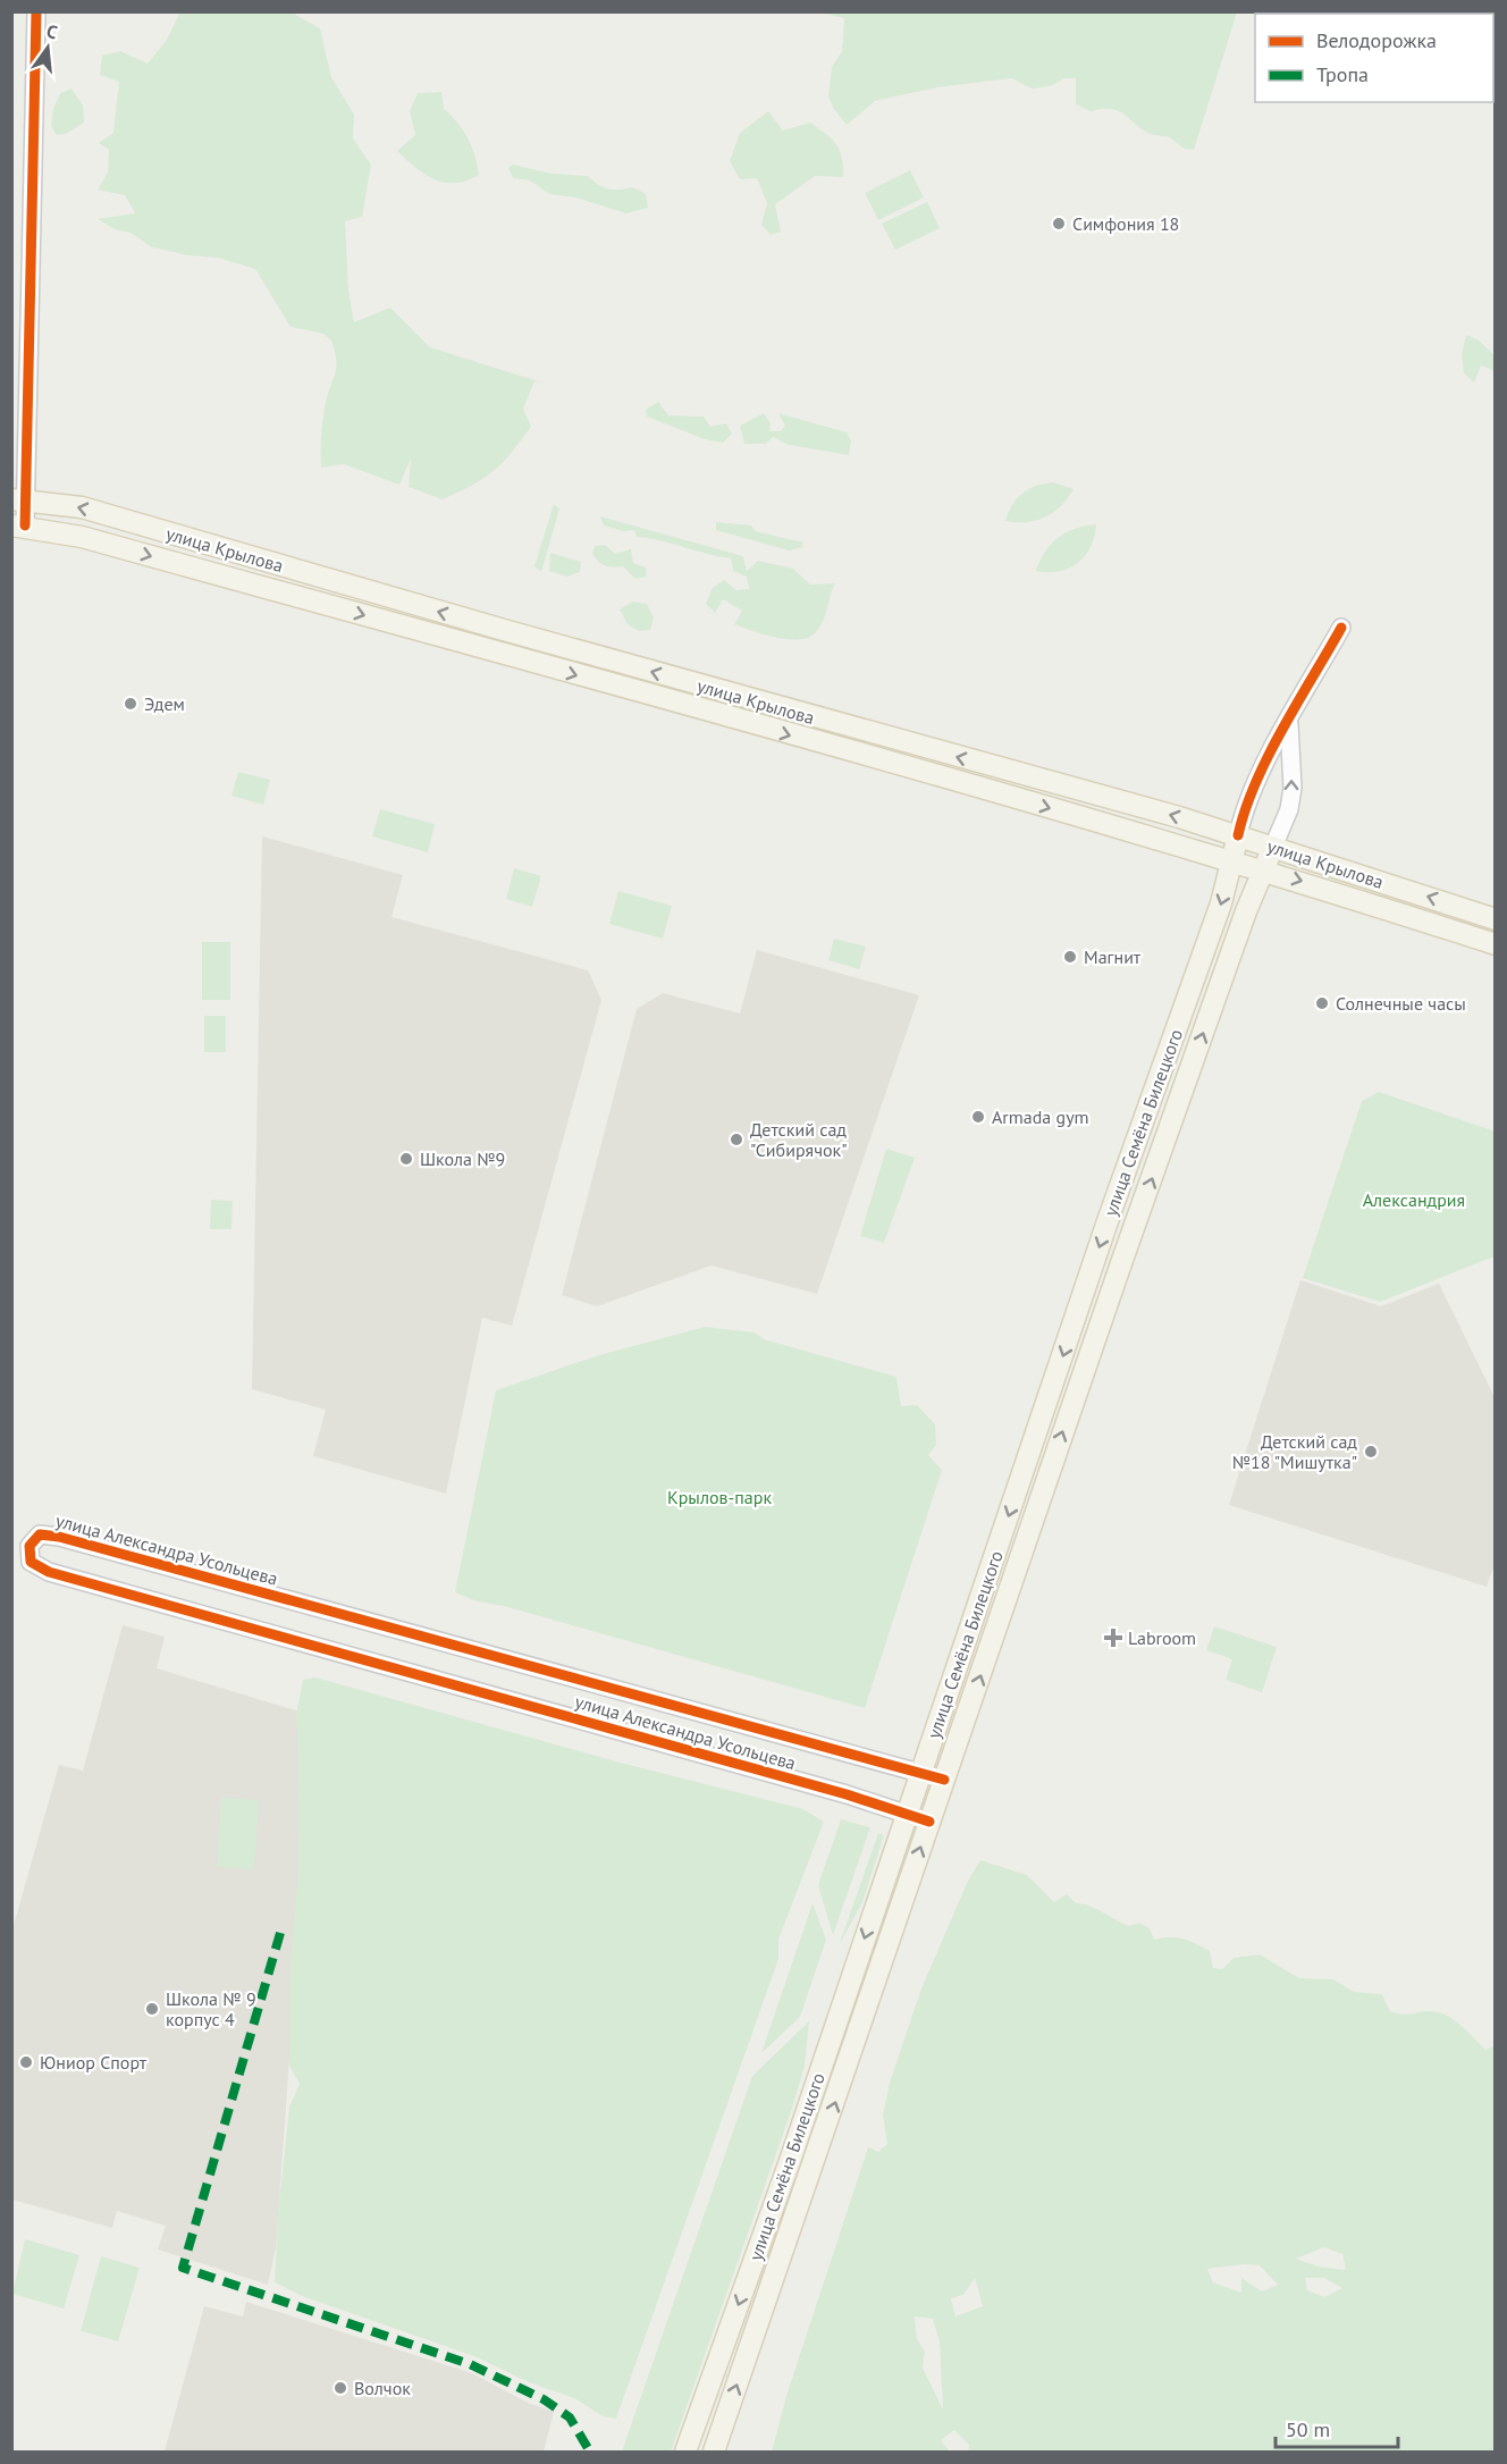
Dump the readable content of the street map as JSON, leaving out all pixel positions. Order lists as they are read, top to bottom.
{
  "streets": {
    "main road": ["улица Крылова", "улица Семёна Билецкого"],
    "street": ["улица Александра Усольцева"]
  },
  "crossings": [
    ["улица Крылова", "улица Семёна Билецкого"],
    ["улица Семёна Билецкого", "улица Александра Усольцева"]
  ],
  "parks": ["Александрия", "Крылов-парк"],
  "places": {
    "other": [
      "Симфония 18",
      "Эдем",
      "Магнит",
      "Солнечные часы",
      "Armada gym",
      "Детский сад \"Сибирячок\"",
      "Школа №9",
      "Детский сад №18 \"Мишутка\"",
      "Школа № 9 корпус 4",
      "Юниор Спорт",
      "Волчок"
    ],
    "health": ["Labroom"]
  },
  "legend": ["Велодорожка", "Тропа"],
  "scale_bar": "50 m",
  "north": "top"
}
